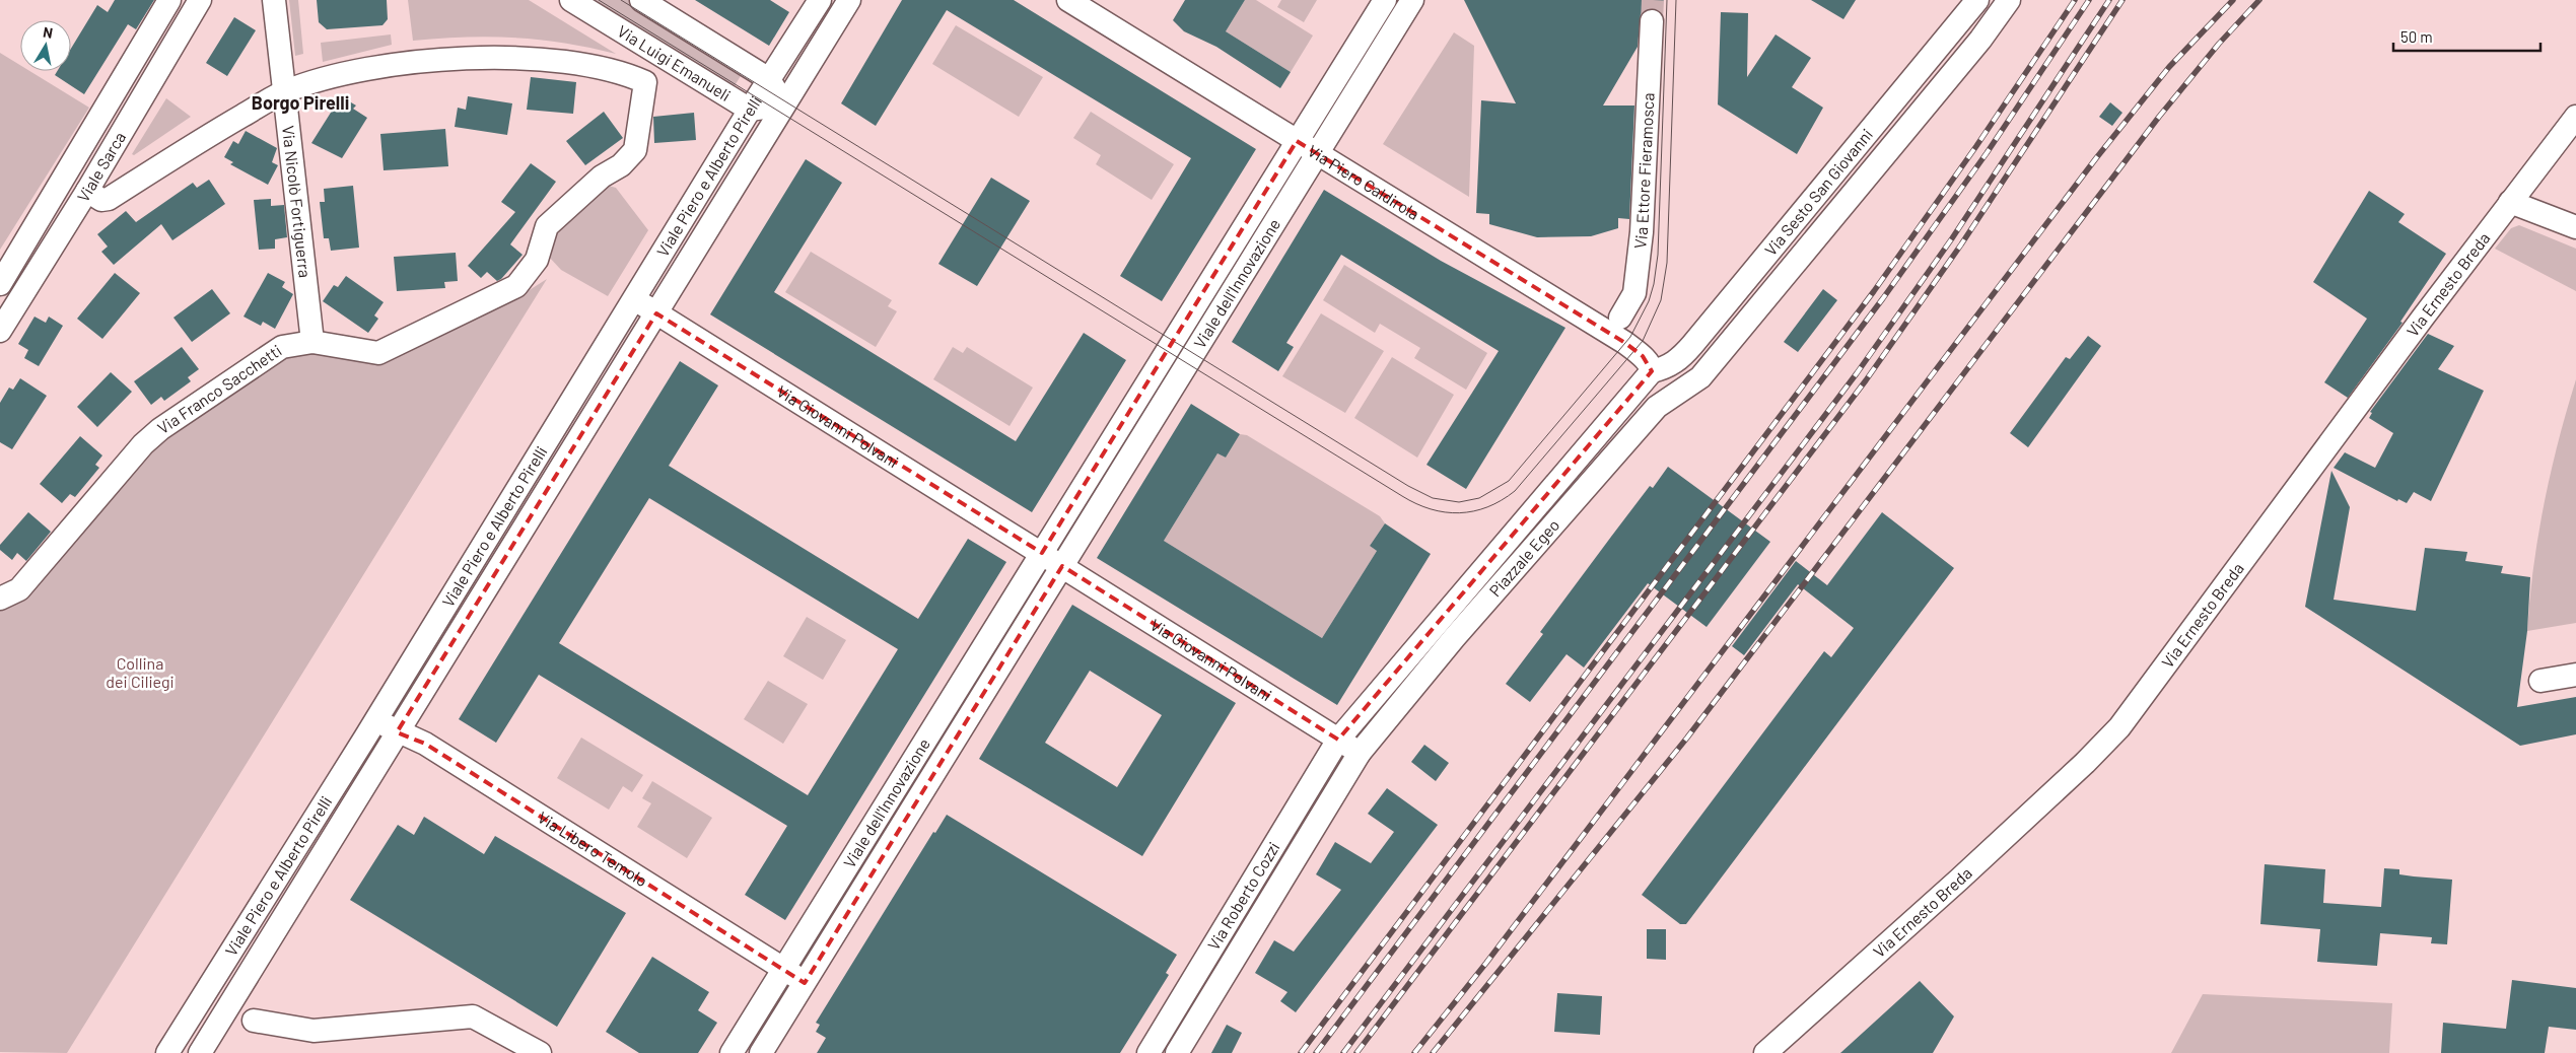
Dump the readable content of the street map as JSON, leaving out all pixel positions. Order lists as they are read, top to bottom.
{
  "streets": {
    "street": [
      "Via Luigi Emanueli",
      "Viale Sarca",
      "Via Ettore Fieramosca",
      "Viale Piero e Alberto Pirelli",
      "Via Piero Caldirola",
      "Via Sesto San Giovanni",
      "Via Nicolò Fortiguerra",
      "Viale dell'Innovazione",
      "Via Ernesto Breda",
      "Via Franco Sacchetti",
      "Via Giovanni Polvani",
      "Piazzale Egeo",
      "Via Libero Temolo",
      "Via Roberto Cozzi"
    ]
  },
  "crossings": [
    ["Via Luigi Emanueli", "Viale Piero e Alberto Pirelli"],
    ["Viale Piero e Alberto Pirelli", "Via Giovanni Polvani"],
    ["Viale Piero e Alberto Pirelli", "Via Libero Temolo"],
    ["Via Piero Caldirola", "Via Sesto San Giovanni"],
    ["Via Piero Caldirola", "Viale dell'Innovazione"],
    ["Via Piero Caldirola", "Piazzale Egeo"],
    ["Via Sesto San Giovanni", "Piazzale Egeo"],
    ["Via Nicolò Fortiguerra", "Via Franco Sacchetti"],
    ["Viale dell'Innovazione", "Via Giovanni Polvani"],
    ["Viale dell'Innovazione", "Via Libero Temolo"],
    ["Via Giovanni Polvani", "Piazzale Egeo"],
    ["Via Giovanni Polvani", "Via Roberto Cozzi"],
    ["Piazzale Egeo", "Via Roberto Cozzi"]
  ],
  "districts": ["Borgo Pirelli"],
  "parks": ["Collina dei Ciliegi"],
  "scale_bar": "50 m",
  "north": "top"
}
